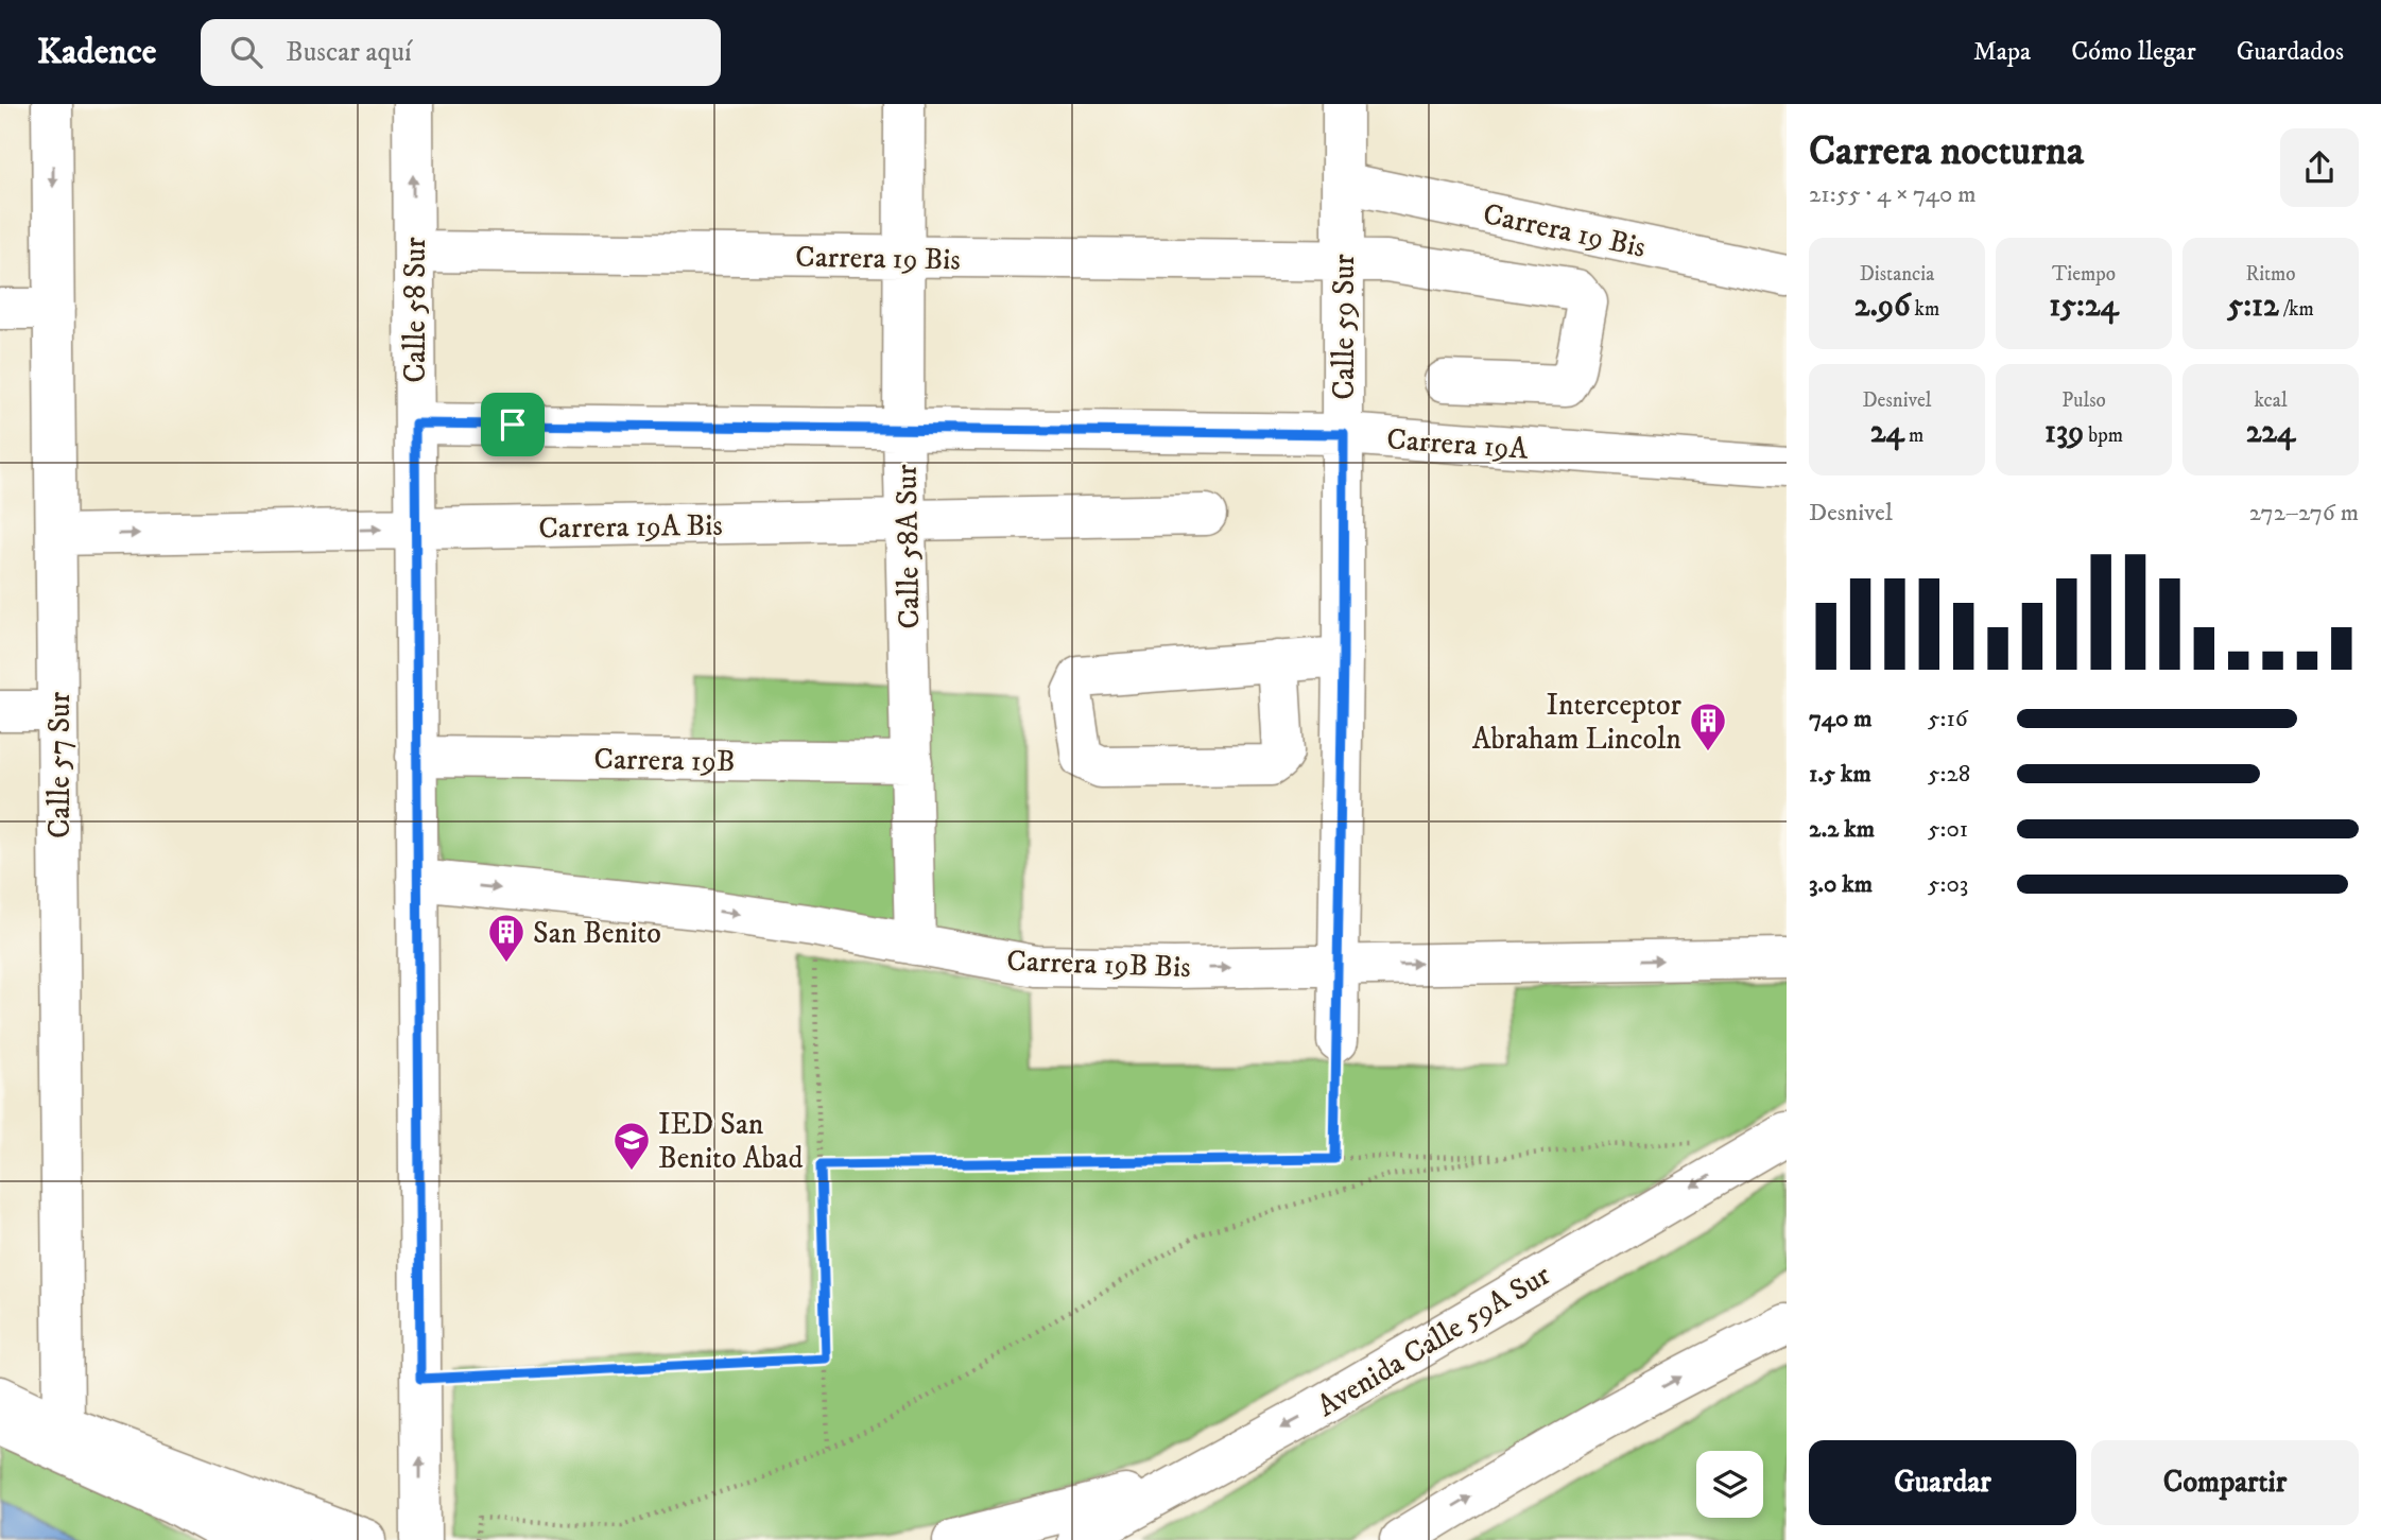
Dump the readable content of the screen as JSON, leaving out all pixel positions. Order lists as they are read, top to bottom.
{
  "streets": {
    "main road": [
      "Carrera 19 Bis",
      "Calle 58 Sur",
      "Calle 59 Sur",
      "Carrera 19A",
      "Carrera 19A Bis",
      "Calle 58A Sur",
      "Carrera 19B",
      "Calle 57 Sur",
      "Carrera 19B Bis",
      "Avenida Calle 59A Sur"
    ]
  },
  "crossings": [
    ["Carrera 19 Bis", "Calle 58 Sur"],
    ["Carrera 19 Bis", "Calle 59 Sur"],
    ["Carrera 19 Bis", "Calle 58A Sur"],
    ["Calle 58 Sur", "Carrera 19A"],
    ["Calle 58 Sur", "Carrera 19A Bis"],
    ["Calle 58 Sur", "Carrera 19B"],
    ["Calle 58 Sur", "Carrera 19B Bis"],
    ["Calle 59 Sur", "Carrera 19A"],
    ["Calle 59 Sur", "Carrera 19B Bis"],
    ["Carrera 19A", "Calle 58A Sur"],
    ["Carrera 19A Bis", "Calle 58A Sur"],
    ["Carrera 19A Bis", "Calle 57 Sur"],
    ["Calle 58A Sur", "Carrera 19B"],
    ["Calle 58A Sur", "Carrera 19B Bis"]
  ],
  "one_way": ["Carrera 19B Bis"],
  "places": {
    "building": ["Interceptor Abraham Lincoln", "San Benito"],
    "school or university": ["IED San Benito Abad"]
  },
  "page": {
    "header": "Kadence",
    "search": "Buscar aquí",
    "nav": ["Mapa", "Cómo llegar", "Guardados"],
    "heading": ["Carrera nocturna", "21:55 · 4 × 740 m"],
    "stats": [
      ["Distancia", "2.96 km"],
      ["Tiempo", "15:24"],
      ["Ritmo", "5:12 /km"],
      ["Desnivel", "24 m"],
      ["Pulso", "139 bpm"],
      ["kcal", "224"]
    ],
    "chart": ["Desnivel", "272–276 m"],
    "list": [
      {
        "name": "740 m",
        "note": "5:16"
      },
      {
        "name": "1.5 km",
        "note": "5:28"
      },
      {
        "name": "2.2 km",
        "note": "5:01"
      },
      {
        "name": "3.0 km",
        "note": "5:03"
      }
    ],
    "buttons": ["Guardar", "Compartir"]
  }
}
